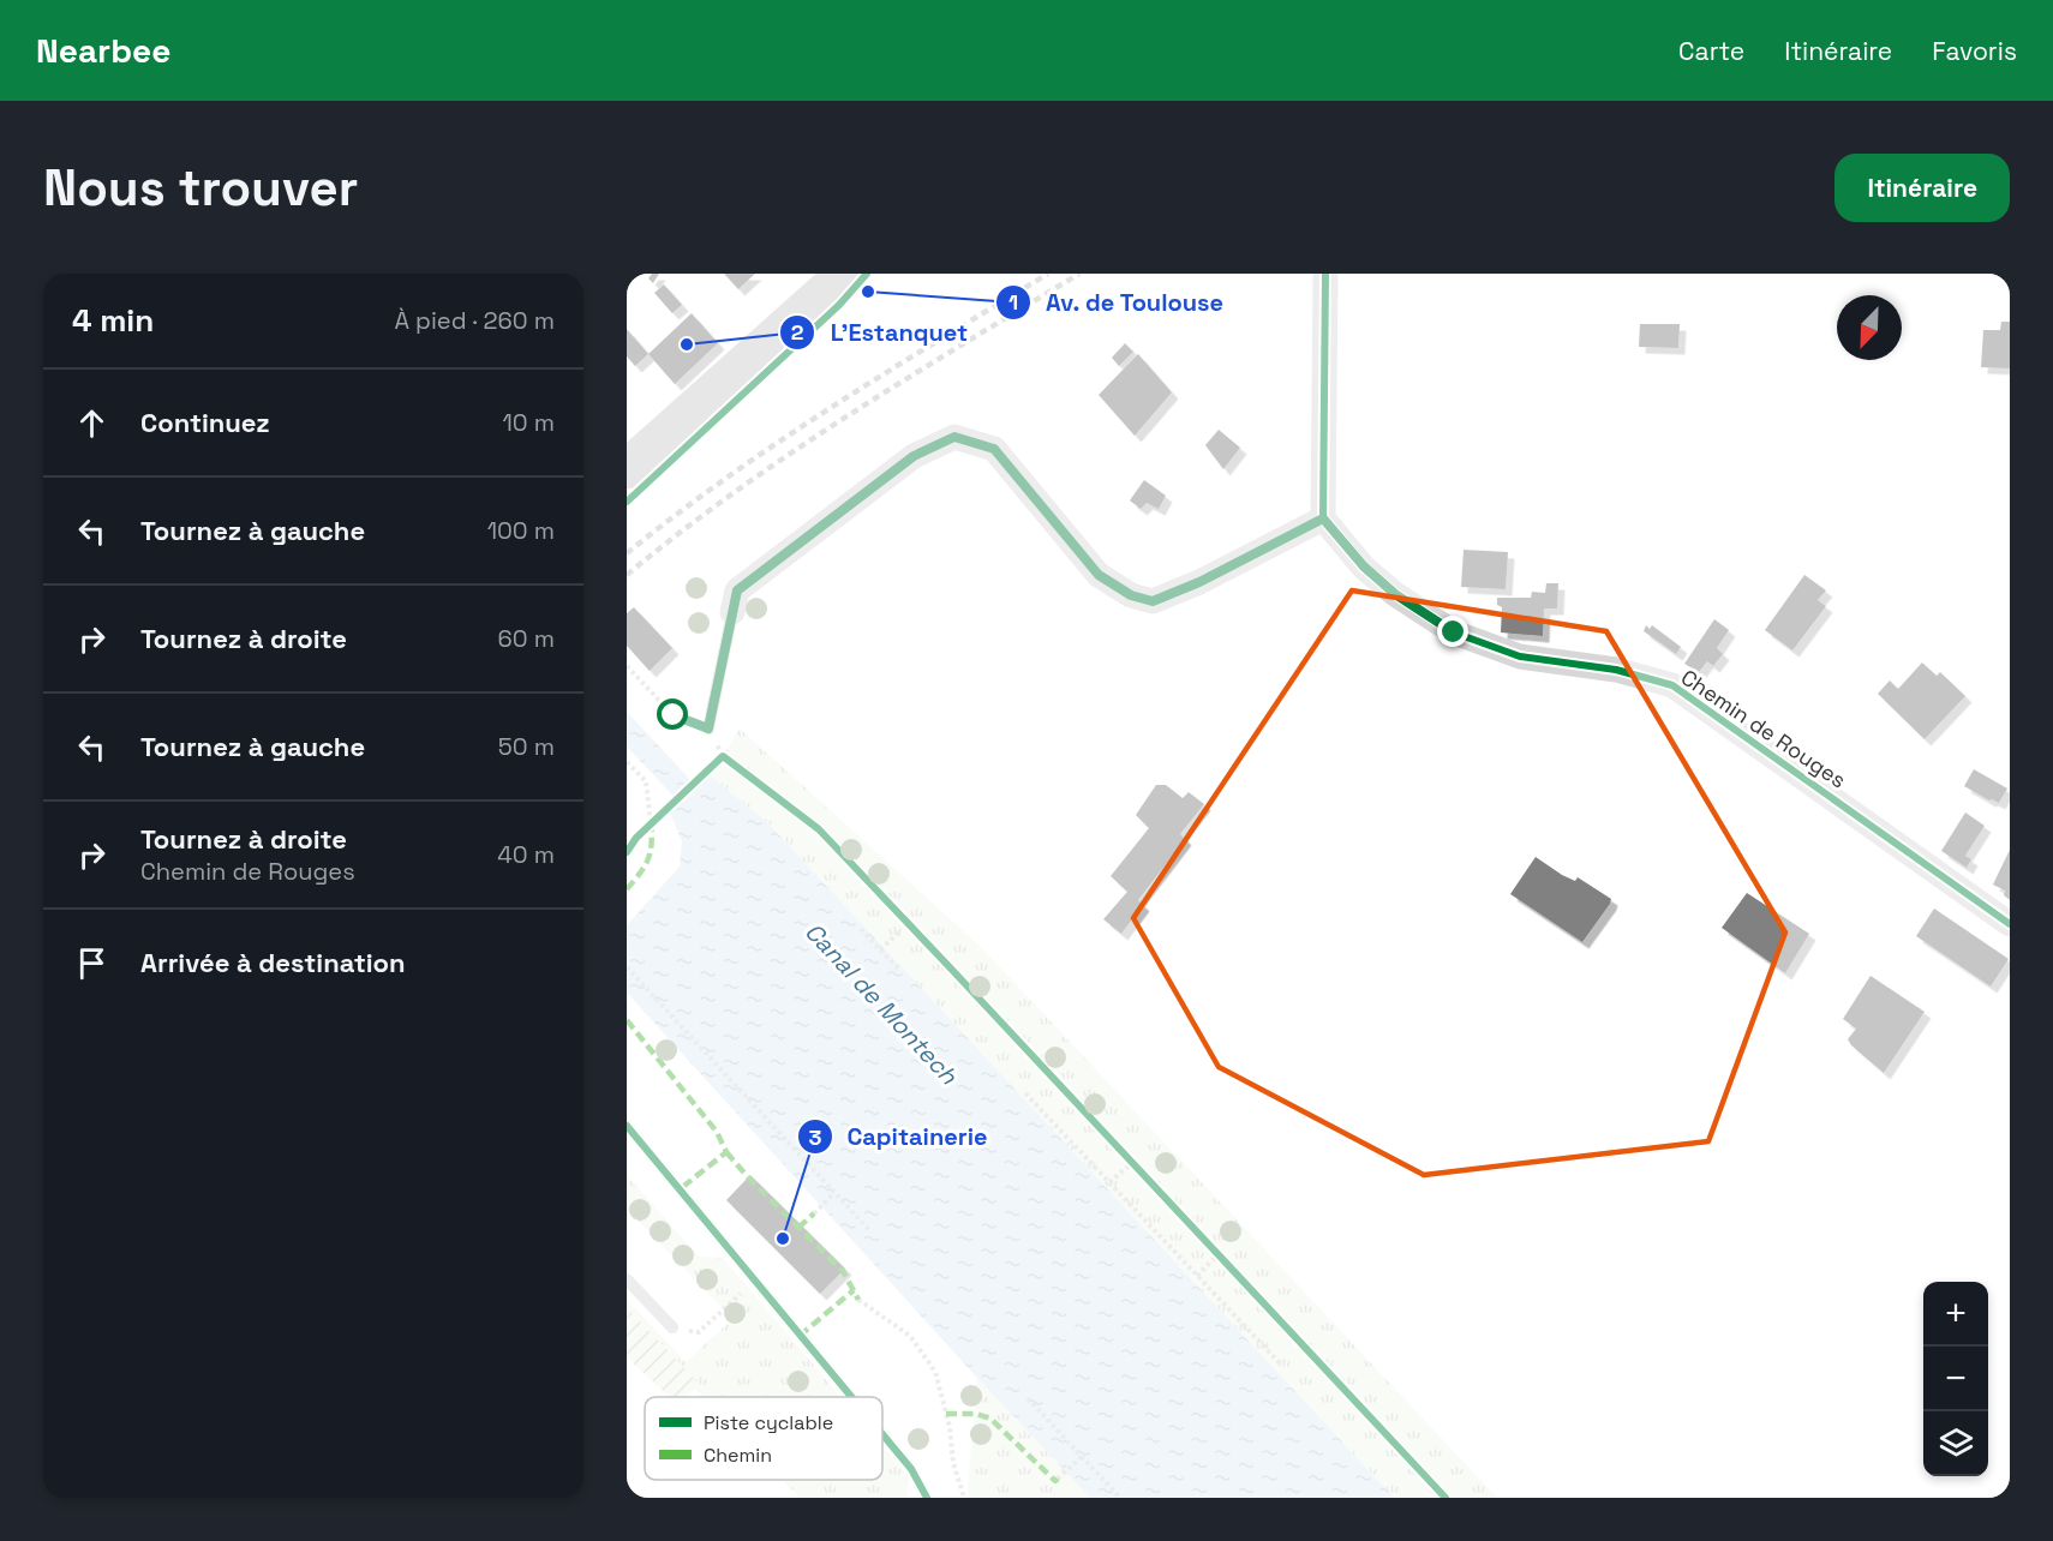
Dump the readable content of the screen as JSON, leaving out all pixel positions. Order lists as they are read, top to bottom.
{
  "streets": {
    "street": ["Chemin de Rouges"]
  },
  "water": ["Canal de Montech"],
  "places": ["Av. de Toulouse", "L'Estanquet", "Capitainerie"],
  "legend": ["Piste cyclable", "Chemin"],
  "north": "bottom left",
  "page": {
    "header": "Nearbee",
    "nav": ["Carte", "Itinéraire", "Favoris"],
    "buttons": "Itinéraire",
    "title": "Nous trouver",
    "heading": ["4 min", "À pied · 260 m"],
    "list": [
      ["Continuez", "10 m"],
      ["Tournez à gauche", "100 m"],
      ["Tournez à droite", "60 m"],
      ["Tournez à gauche", "50 m"],
      ["Tournez à droite", "Chemin de Rouges", "40 m"],
      "Arrivée à destination"
    ],
    "map_buttons": ["+", "−"]
  }
}
